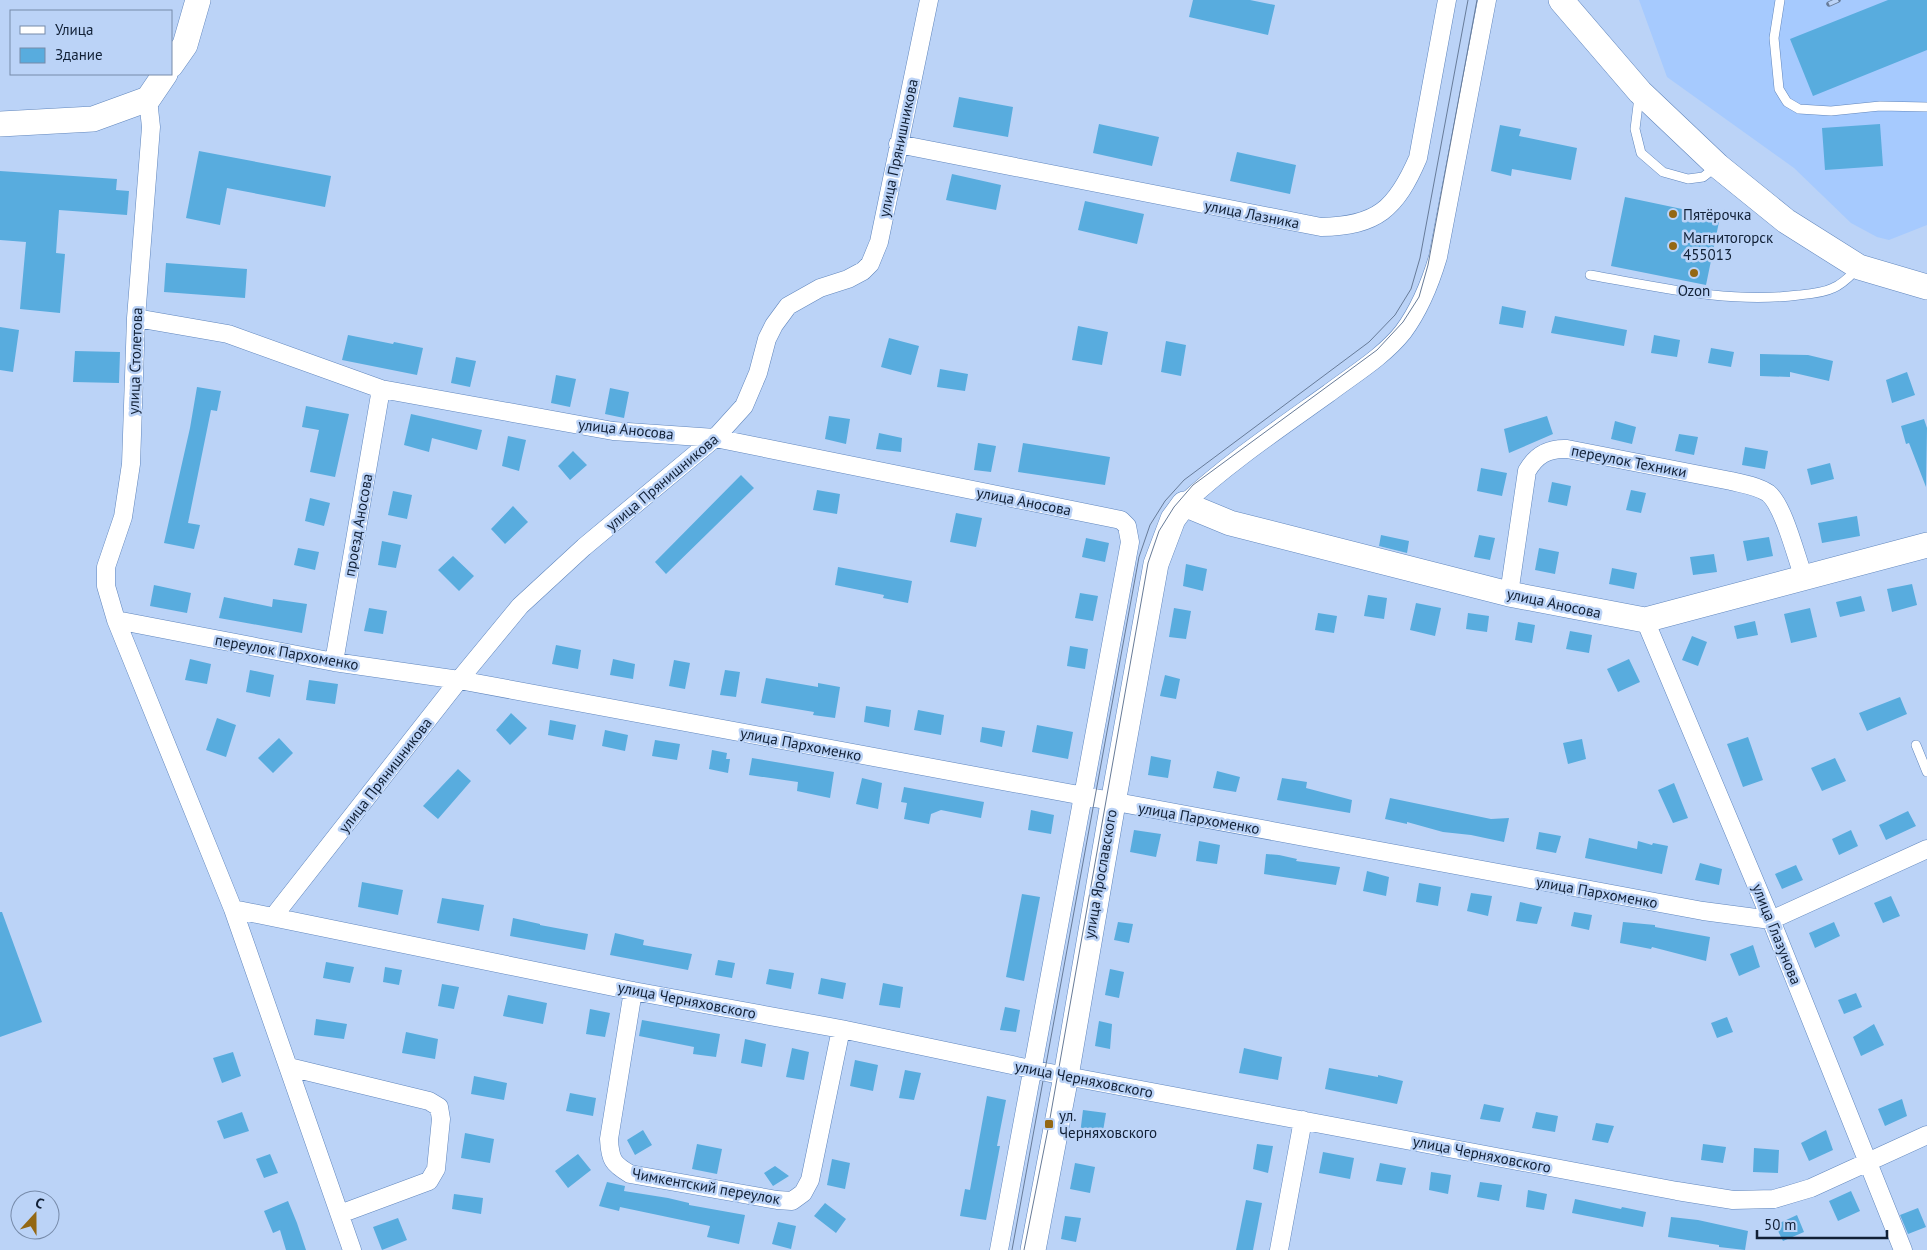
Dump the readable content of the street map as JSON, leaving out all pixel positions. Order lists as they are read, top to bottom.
{
  "streets": {
    "street": [
      "улица Прянишникова",
      "улица Лазника",
      "улица Столетова",
      "улица Аносова",
      "переулок Техники",
      "проезд Аносова",
      "переулок Пархоменко",
      "улица Пархоменко",
      "улица Ярославского",
      "улица Глазунова",
      "улица Черняховского",
      "Чимкентский переулок"
    ]
  },
  "crossings": [
    ["улица Прянишникова", "улица Лазника"],
    ["улица Прянишникова", "улица Аносова"],
    ["улица Прянишникова", "переулок Пархоменко"],
    ["улица Прянишникова", "улица Пархоменко"],
    ["улица Прянишникова", "улица Черняховского"],
    ["улица Столетова", "улица Аносова"],
    ["улица Столетова", "переулок Пархоменко"],
    ["улица Аносова", "переулок Техники"],
    ["улица Аносова", "проезд Аносова"],
    ["улица Аносова", "улица Пархоменко"],
    ["улица Аносова", "улица Ярославского"],
    ["улица Аносова", "улица Глазунова"],
    ["проезд Аносова", "переулок Пархоменко"],
    ["переулок Пархоменко", "улица Пархоменко"],
    ["улица Пархоменко", "улица Ярославского"],
    ["улица Пархоменко", "улица Глазунова"],
    ["улица Ярославского", "улица Черняховского"],
    ["улица Глазунова", "улица Черняховского"],
    ["улица Черняховского", "Чимкентский переулок"]
  ],
  "places": {
    "other": ["Пятёрочка", "Магнитогорск 455013", "Ozon"],
    "transit": ["ул. Черняховского"]
  },
  "legend": ["Улица", "Здание"],
  "scale_bar": "50 m",
  "north": "top"
}
